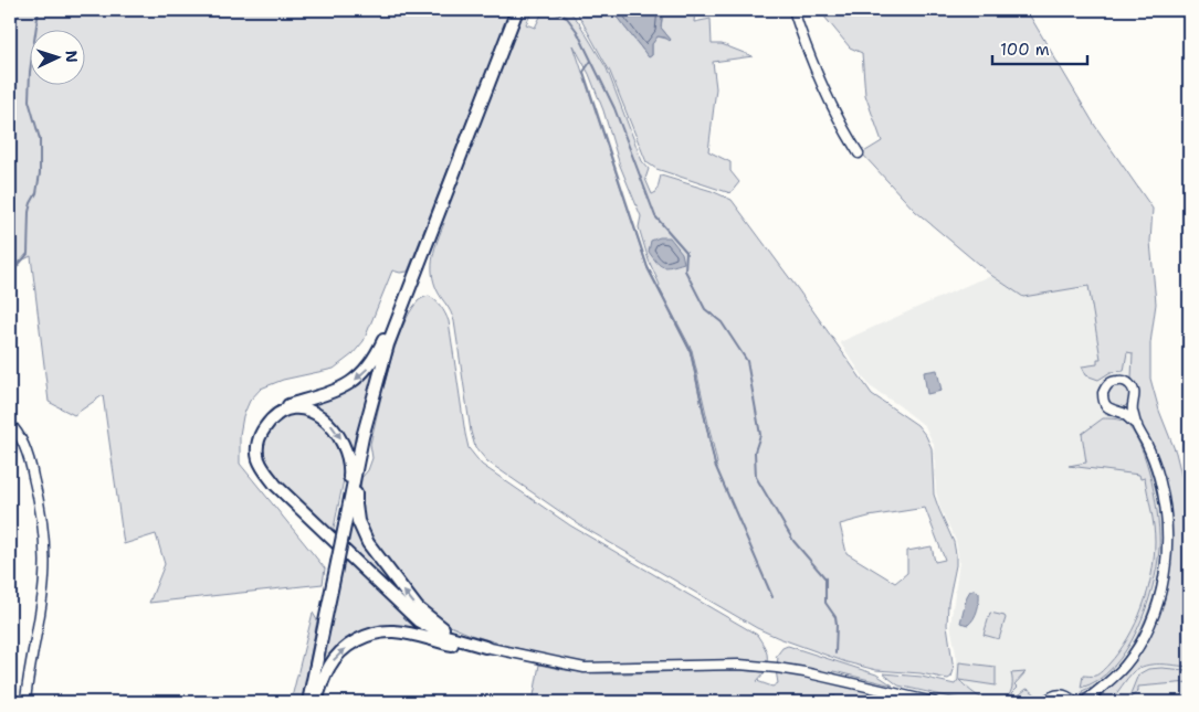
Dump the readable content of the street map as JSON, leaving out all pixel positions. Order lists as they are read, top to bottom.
{
  "scale_bar": "100 m",
  "north": "right"
}
